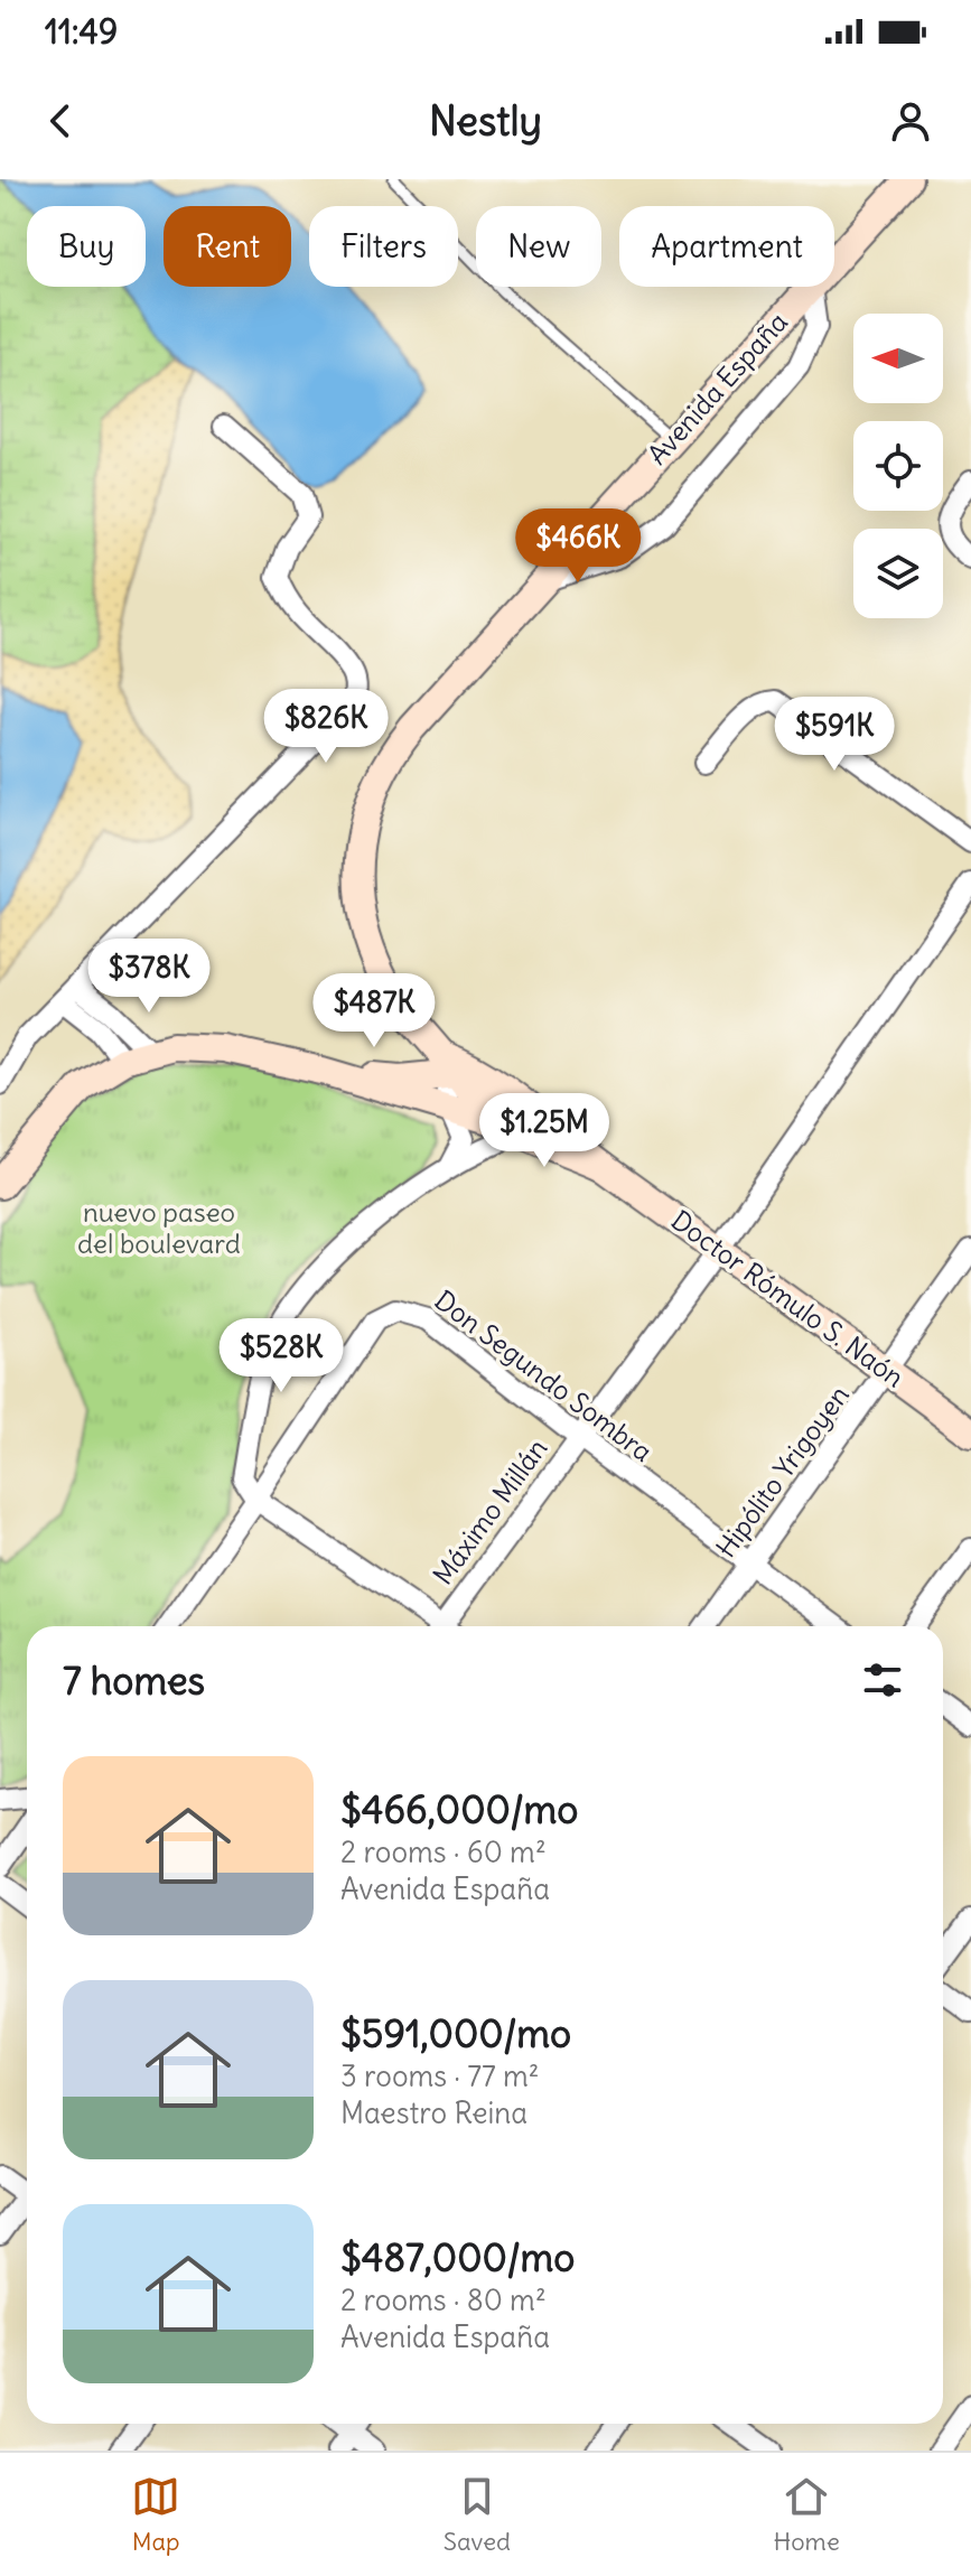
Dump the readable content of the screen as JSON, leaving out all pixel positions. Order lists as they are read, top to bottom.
{
  "streets": {
    "main road": ["Avenida España", "Doctor Rómulo S. Naón"],
    "street": ["Don Segundo Sombra", "Hipólito Yrigoyen", "Máximo Millán"]
  },
  "crossings": [
    ["Avenida España", "Doctor Rómulo S. Naón"],
    ["Doctor Rómulo S. Naón", "Hipólito Yrigoyen"],
    ["Doctor Rómulo S. Naón", "Máximo Millán"],
    ["Don Segundo Sombra", "Hipólito Yrigoyen"],
    ["Don Segundo Sombra", "Máximo Millán"]
  ],
  "parks": ["nuevo paseo del boulevard"],
  "north": "left",
  "page": {
    "status": "11:49",
    "header": "Nestly",
    "chip": [
      "Buy",
      "Rent",
      "Filters",
      "New",
      "Apartment"
    ],
    "price": [
      "$466K",
      "$826K",
      "$591K",
      "$378K",
      "$487K",
      "$1.25M",
      "$528K"
    ],
    "heading": "7 homes",
    "list": [
      {
        "name": "$466,000/mo",
        "note": "2 rooms · 60 m² · Avenida España"
      },
      {
        "name": "$591,000/mo",
        "note": "3 rooms · 77 m² · Maestro Reina"
      },
      {
        "name": "$487,000/mo",
        "note": "2 rooms · 80 m² · Avenida España"
      }
    ],
    "tabs": ["Map", "Saved", "Home"]
  }
}
